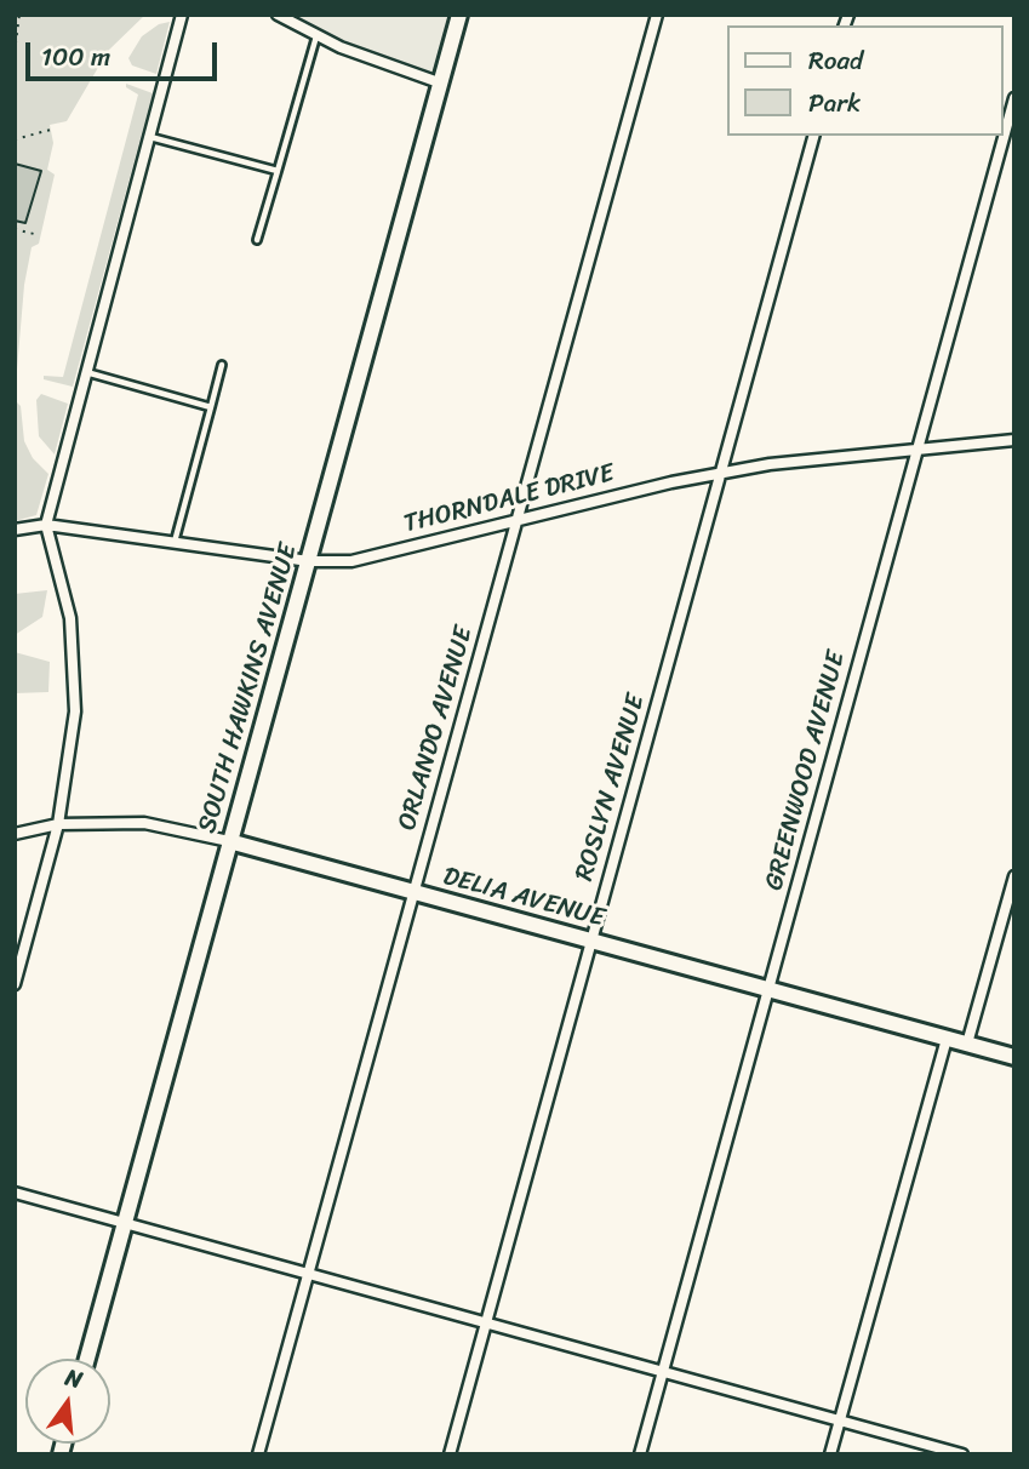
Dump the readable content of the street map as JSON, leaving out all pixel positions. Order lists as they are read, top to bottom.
{
  "streets": {
    "main road": ["SOUTH HAWKINS AVENUE", "DELIA AVENUE"],
    "street": [
      "THORNDALE DRIVE",
      "ORLANDO AVENUE",
      "GREENWOOD AVENUE",
      "ROSLYN AVENUE"
    ]
  },
  "crossings": [
    ["THORNDALE DRIVE", "SOUTH HAWKINS AVENUE"],
    ["THORNDALE DRIVE", "ORLANDO AVENUE"],
    ["THORNDALE DRIVE", "GREENWOOD AVENUE"],
    ["THORNDALE DRIVE", "ROSLYN AVENUE"],
    ["SOUTH HAWKINS AVENUE", "DELIA AVENUE"],
    ["ORLANDO AVENUE", "DELIA AVENUE"],
    ["GREENWOOD AVENUE", "DELIA AVENUE"],
    ["ROSLYN AVENUE", "DELIA AVENUE"]
  ],
  "legend": ["Road", "Park"],
  "scale_bar": "100 m",
  "north": "top"
}
